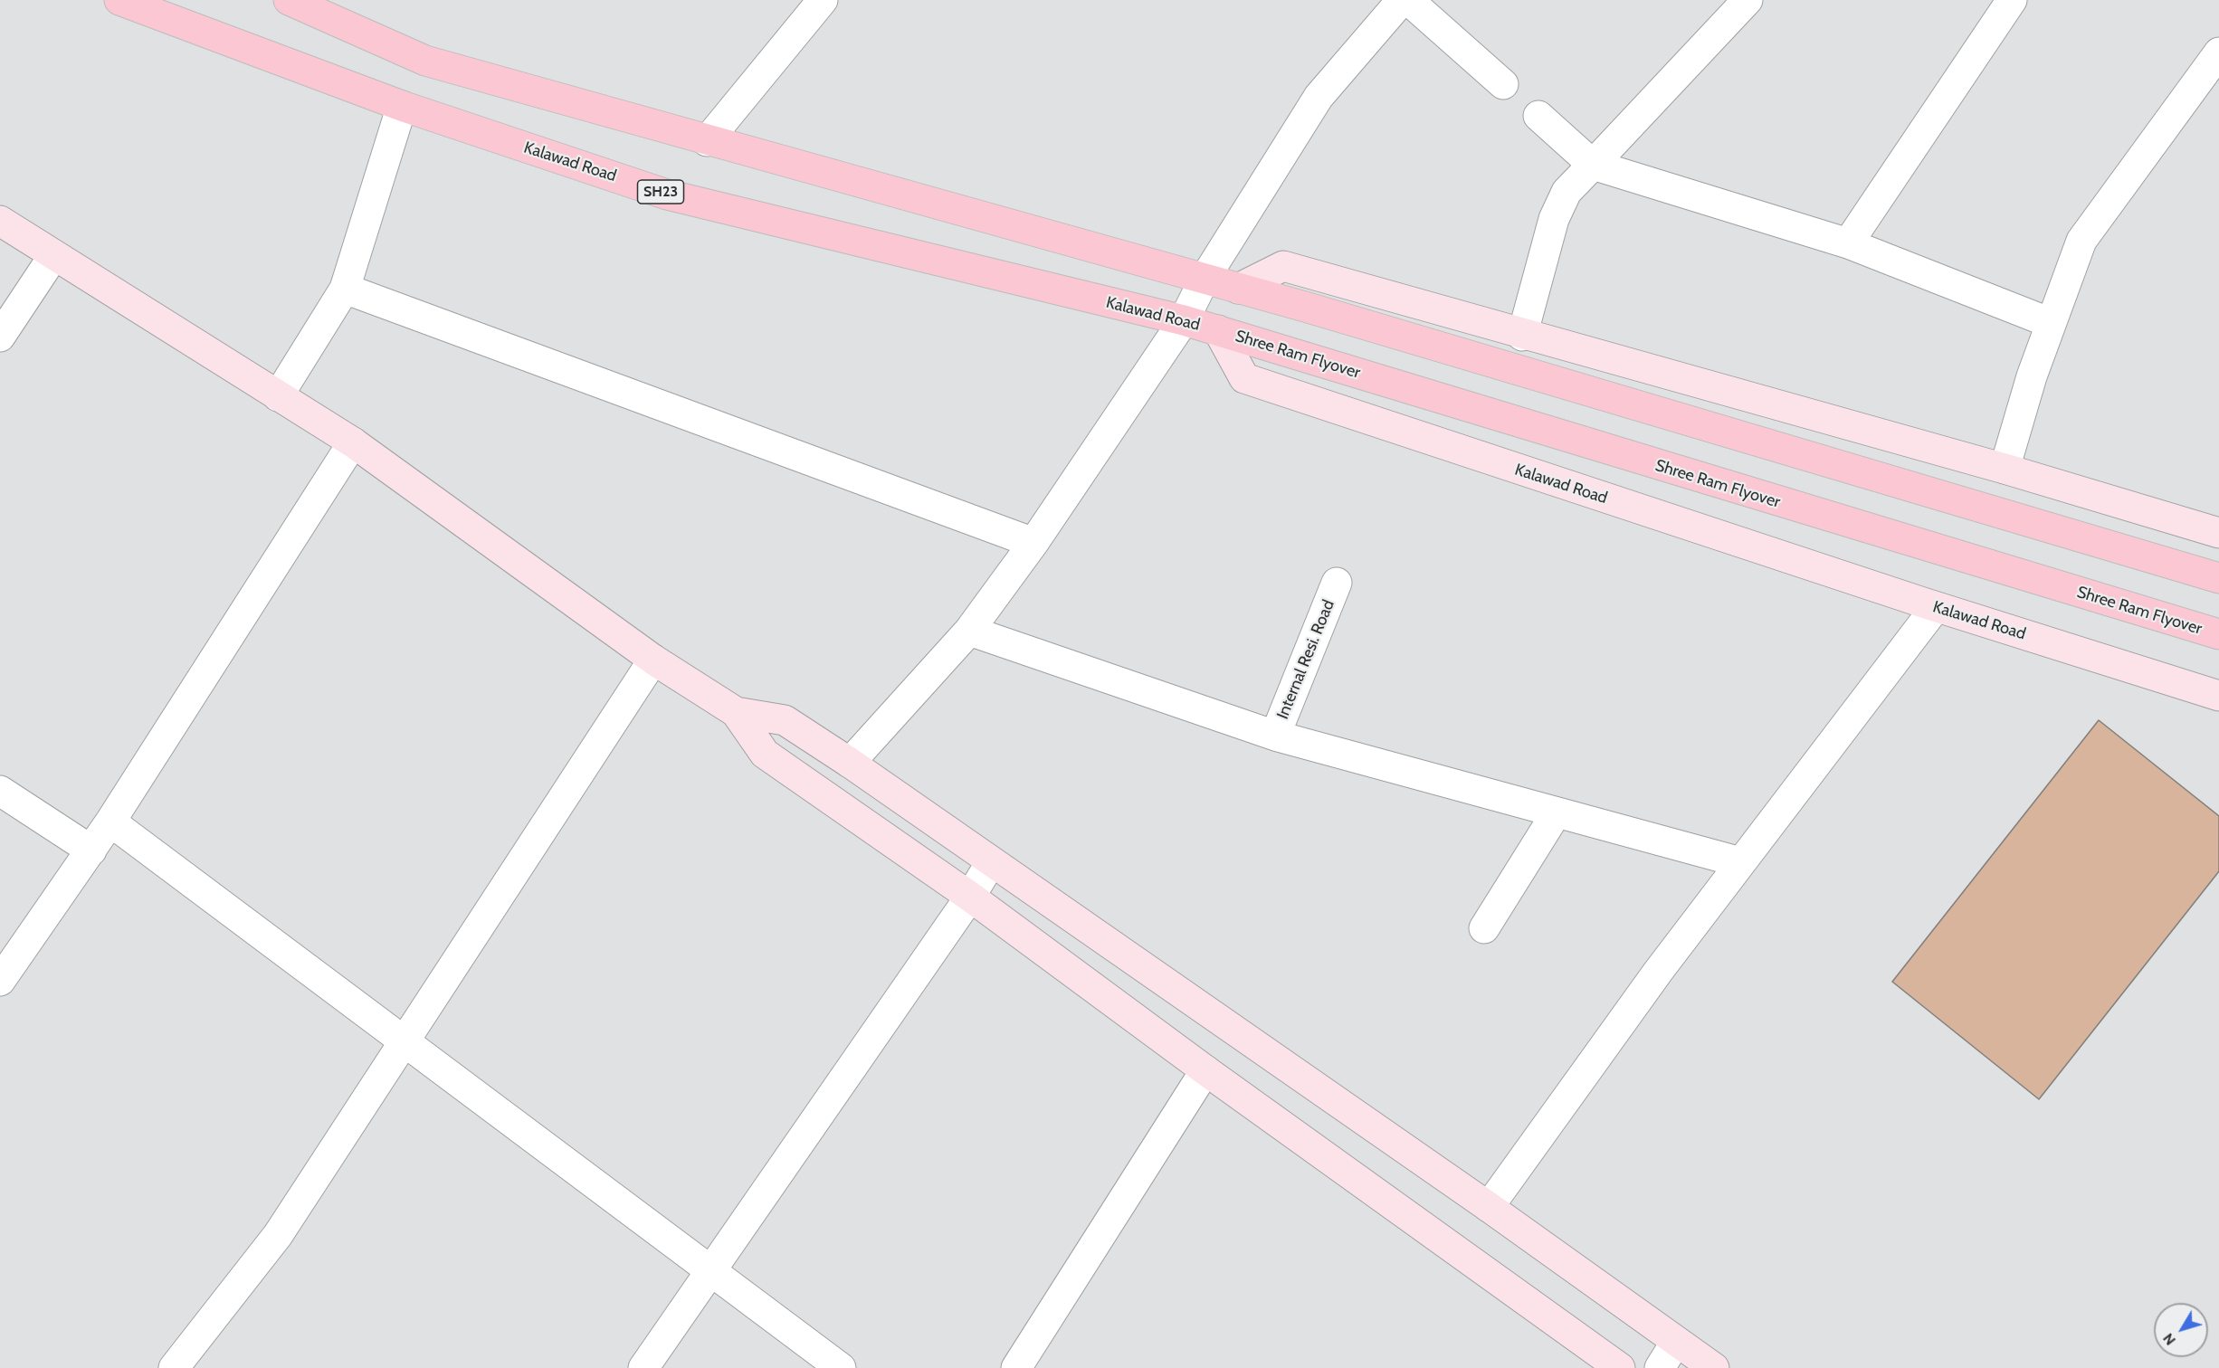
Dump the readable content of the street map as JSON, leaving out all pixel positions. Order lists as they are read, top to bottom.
{
  "streets": {
    "main road": ["Kalawad Road", "SH23", "Shree Ram Flyover"],
    "street": ["Internal Resi. Road"]
  },
  "crossings": [
    ["Kalawad Road", "Shree Ram Flyover"]
  ],
  "north": "bottom left"
}
